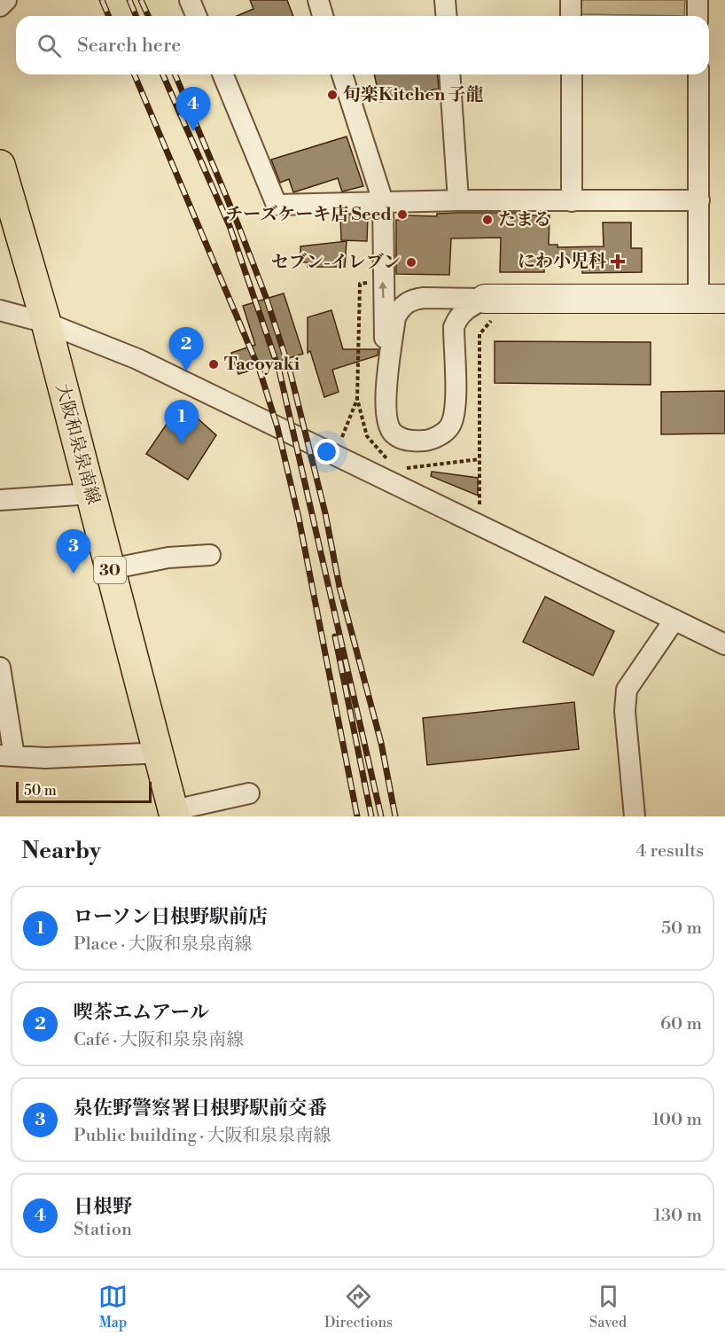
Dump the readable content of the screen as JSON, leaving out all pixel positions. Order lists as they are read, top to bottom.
{
  "streets": {
    "main road": ["大阪和泉泉南線", "30"]
  },
  "places": {
    "other": [
      "旬楽Kitchen 子龍",
      "チーズケーキ店 Seed",
      "たまる",
      "セブン-イレブン",
      "Tacoyaki"
    ],
    "health": ["にわ小児科"]
  },
  "scale_bar": "50 m",
  "page": {
    "search": "Search here",
    "pins": [
      "4",
      "2",
      "1",
      "3"
    ],
    "scale": "50 m",
    "heading": ["Nearby", "4 results"],
    "list": [
      {
        "mark": "1",
        "name": "ローソン日根野駅前店",
        "note": "Place · 大阪和泉泉南線",
        "value": "50 m"
      },
      {
        "mark": "2",
        "name": "喫茶エムアール",
        "note": "Café · 大阪和泉泉南線",
        "value": "60 m"
      },
      {
        "mark": "3",
        "name": "泉佐野警察署日根野駅前交番",
        "note": "Public building · 大阪和泉泉南線",
        "value": "100 m"
      },
      {
        "mark": "4",
        "name": "日根野",
        "note": "Station",
        "value": "130 m"
      }
    ],
    "nav": ["Map", "Directions", "Saved"]
  }
}
